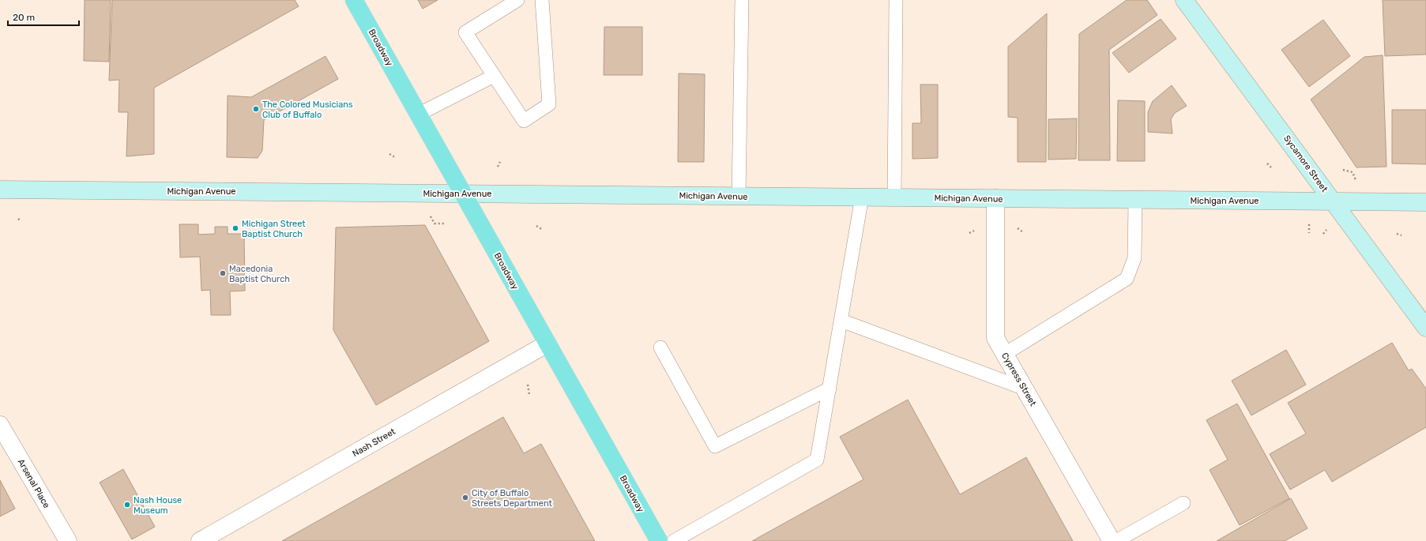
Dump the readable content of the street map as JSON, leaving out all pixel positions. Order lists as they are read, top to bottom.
{
  "streets": {
    "main road": ["Broadway"],
    "street": [
      "Sycamore Street",
      "Michigan Avenue",
      "Cypress Street",
      "Nash Street",
      "Arsenal Place"
    ]
  },
  "crossings": [
    ["Broadway", "Michigan Avenue"],
    ["Broadway", "Nash Street"],
    ["Sycamore Street", "Michigan Avenue"],
    ["Michigan Avenue", "Cypress Street"]
  ],
  "places": [
    "The Colored Musicians Club of Buffalo",
    "Michigan Street Baptist Church",
    "Macedonia Baptist Church",
    "City of Buffalo Streets Department",
    "Nash House Museum"
  ],
  "scale_bar": "20 m"
}
